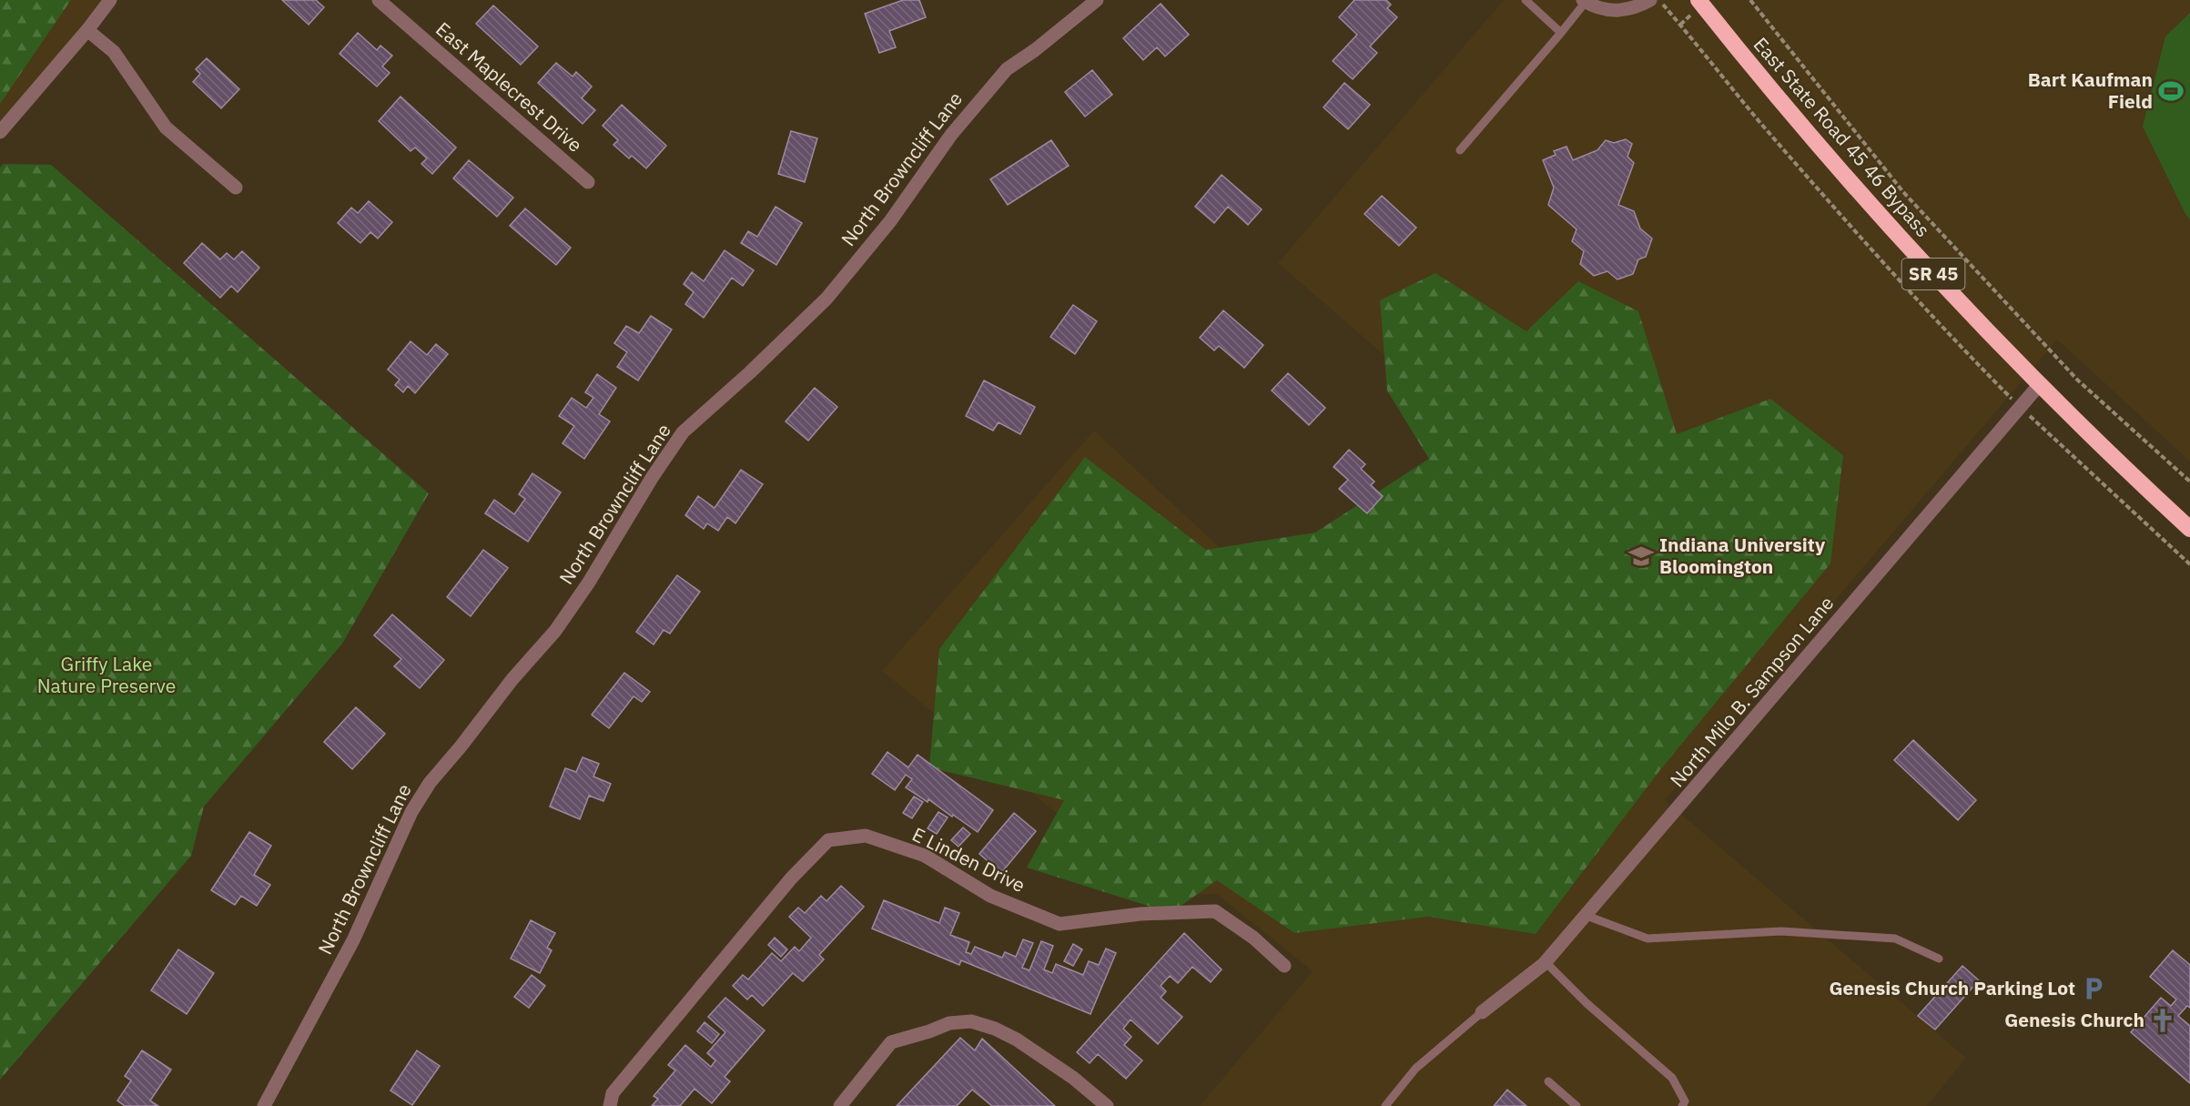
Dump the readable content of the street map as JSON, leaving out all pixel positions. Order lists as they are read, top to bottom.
{
  "streets": {
    "highway": ["East State Road 45 46 Bypass", "SR 45"],
    "street": [
      "East Maplecrest Drive",
      "North Browncliff Lane",
      "North Milo B. Sampson Lane",
      "E Linden Drive"
    ]
  },
  "crossings": [
    ["East State Road 45 46 Bypass", "North Milo B. Sampson Lane"]
  ],
  "parks": ["Griffy Lake Nature Preserve"],
  "places": {
    "sports": ["Bart Kaufman Field"],
    "school or university": ["Indiana University Bloomington"],
    "parking": ["Genesis Church Parking Lot"],
    "church": ["Genesis Church"]
  }
}
